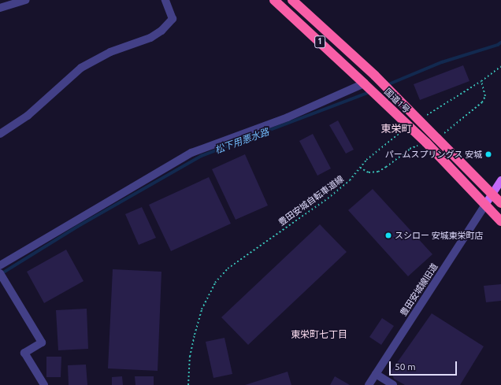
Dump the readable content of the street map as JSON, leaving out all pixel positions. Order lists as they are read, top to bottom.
{
  "streets": {
    "highway": ["1", "国道1号"],
    "street": ["豊田安城線旧道"],
    "path": ["豊田安城自転車道線"]
  },
  "crossings": [
    ["国道1号", "豊田安城線旧道"]
  ],
  "districts": ["東栄町", "東栄町七丁目"],
  "water": ["松下用悪水路"],
  "places": ["パームスプリングス 安城", "スシロー 安城東栄町店"],
  "scale_bar": "50 m"
}
